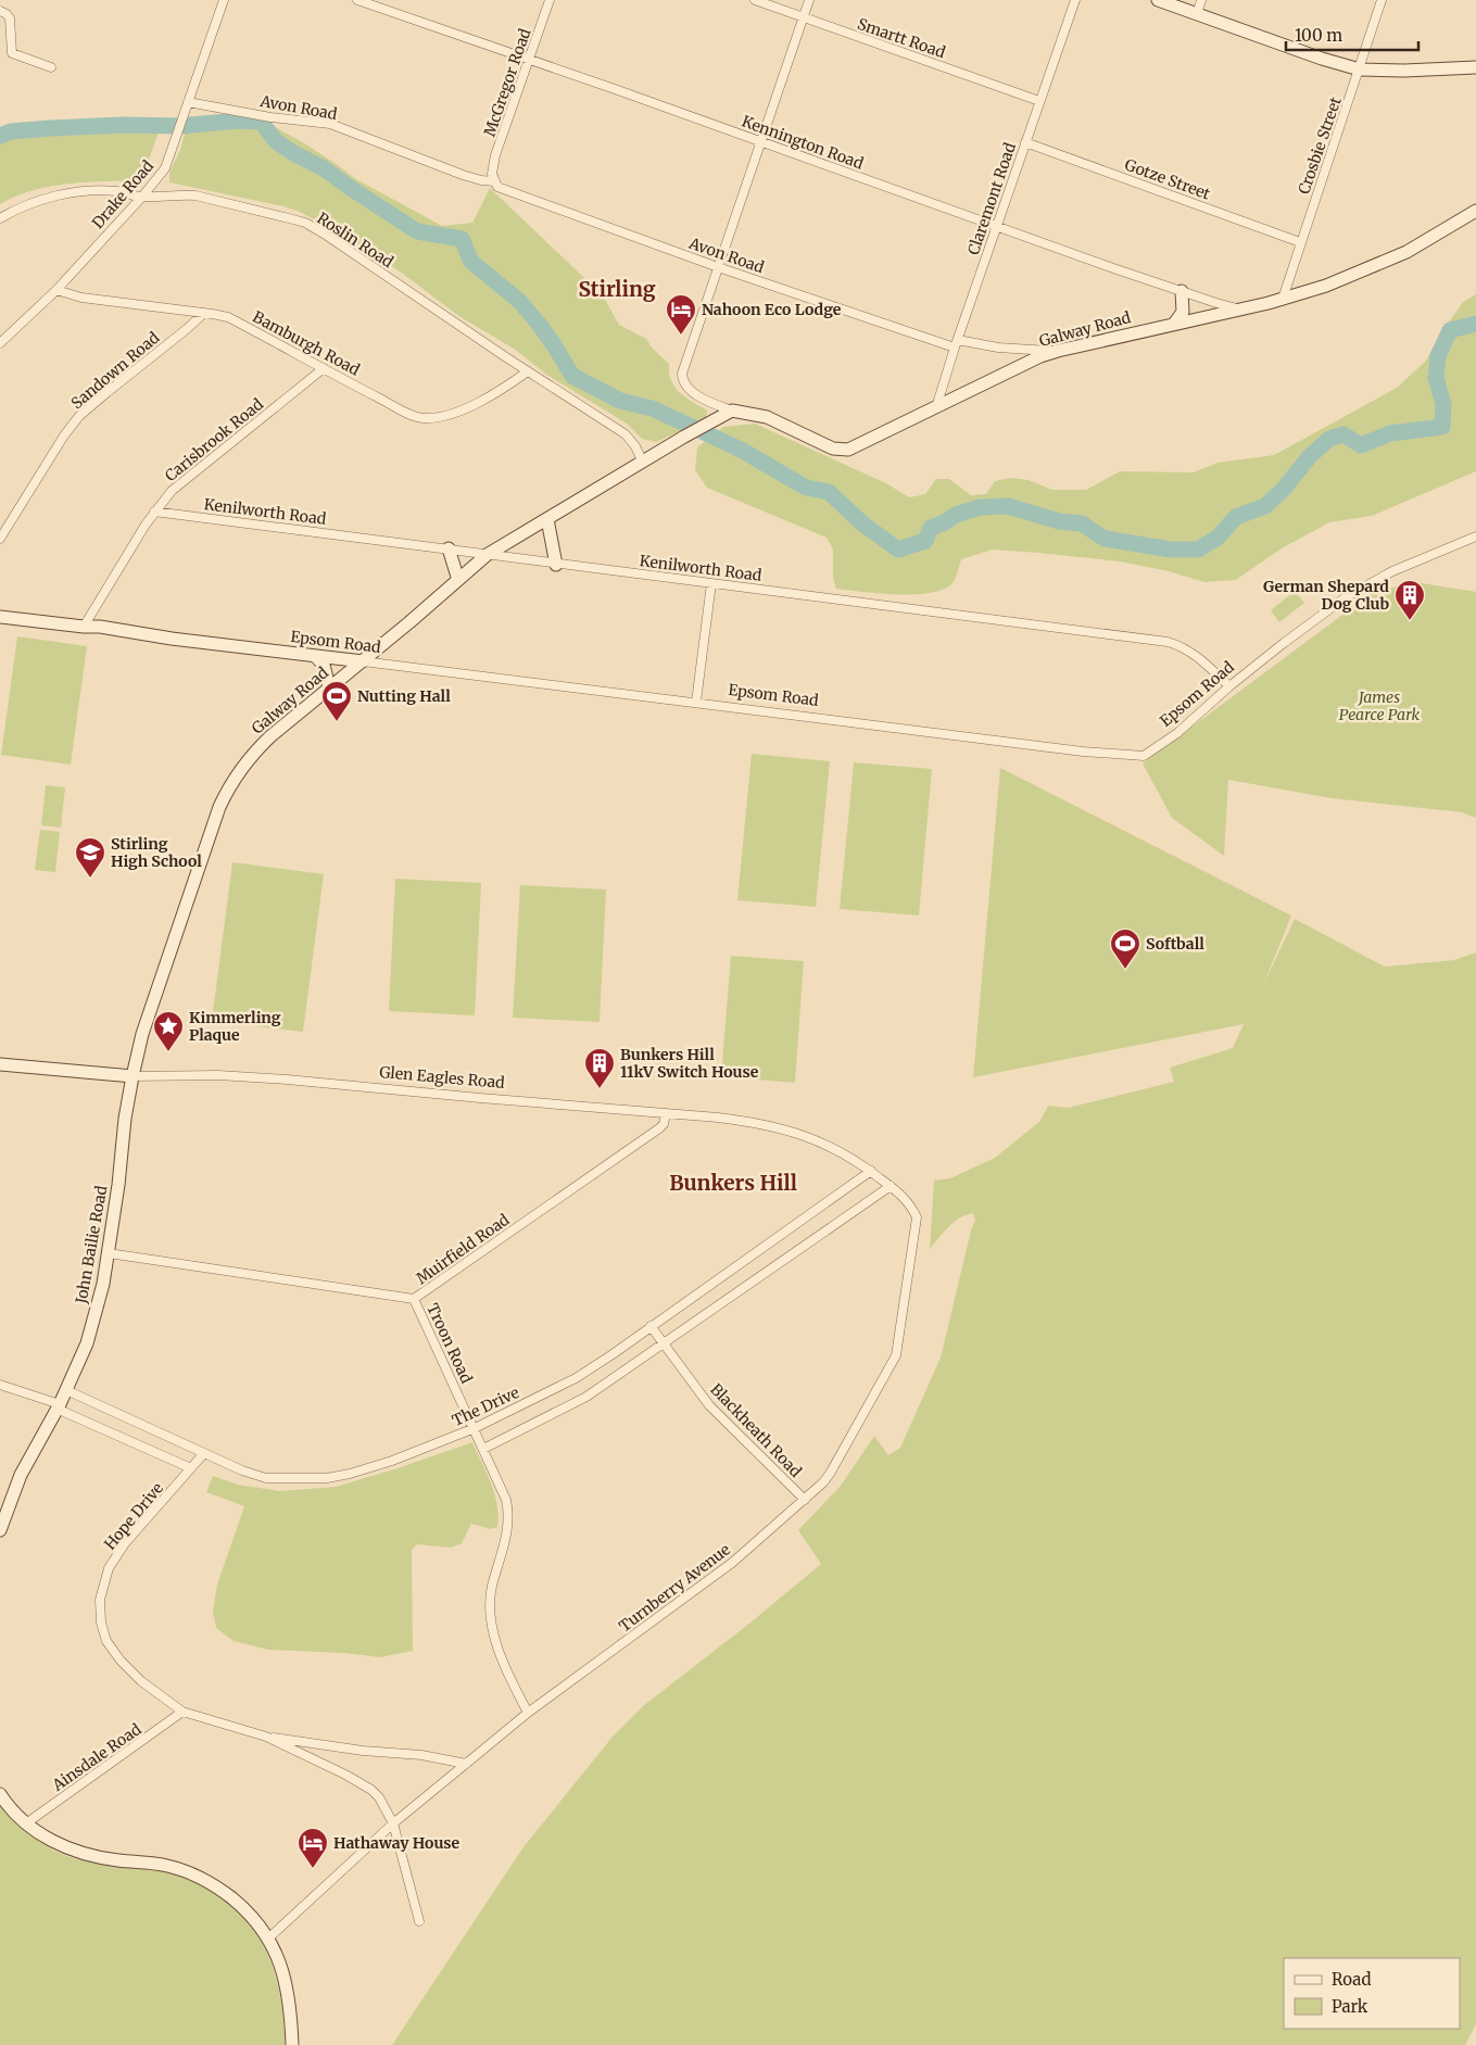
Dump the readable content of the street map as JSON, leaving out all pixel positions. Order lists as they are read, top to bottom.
{
  "streets": {
    "street": [
      "Smartt Road",
      "McGregor Road",
      "Avon Road",
      "Kennington Road",
      "Crosbie Street",
      "Gotze Street",
      "Drake Road",
      "Claremont Road",
      "Roslin Road",
      "Galway Road",
      "Bamburgh Road",
      "Sandown Road",
      "Carisbrook Road",
      "Kenilworth Road",
      "Epsom Road",
      "Glen Eagles Road",
      "John Bailie Road",
      "Muirfield Road",
      "Troon Road",
      "The Drive",
      "Blackheath Road",
      "Hope Drive",
      "Turnberry Avenue",
      "Ainsdale Road"
    ]
  },
  "crossings": [
    ["Smartt Road", "Claremont Road"],
    ["McGregor Road", "Avon Road"],
    ["McGregor Road", "Kennington Road"],
    ["Avon Road", "Drake Road"],
    ["Avon Road", "Claremont Road"],
    ["Avon Road", "Galway Road"],
    ["Kennington Road", "Claremont Road"],
    ["Kennington Road", "Galway Road"],
    ["Crosbie Street", "Gotze Street"],
    ["Crosbie Street", "Galway Road"],
    ["Gotze Street", "Claremont Road"],
    ["Drake Road", "Roslin Road"],
    ["Drake Road", "Bamburgh Road"],
    ["Claremont Road", "Galway Road"],
    ["Roslin Road", "Galway Road"],
    ["Roslin Road", "Bamburgh Road"],
    ["Galway Road", "Kenilworth Road"],
    ["Galway Road", "Epsom Road"],
    ["Galway Road", "Glen Eagles Road"],
    ["Galway Road", "John Bailie Road"],
    ["Bamburgh Road", "Sandown Road"],
    ["Bamburgh Road", "Carisbrook Road"],
    ["Carisbrook Road", "Kenilworth Road"],
    ["Carisbrook Road", "Epsom Road"],
    ["Kenilworth Road", "Epsom Road"],
    ["Glen Eagles Road", "John Bailie Road"],
    ["Glen Eagles Road", "Muirfield Road"],
    ["Glen Eagles Road", "The Drive"],
    ["Glen Eagles Road", "Turnberry Avenue"],
    ["John Bailie Road", "Muirfield Road"],
    ["John Bailie Road", "The Drive"],
    ["Muirfield Road", "Troon Road"],
    ["Troon Road", "The Drive"],
    ["Troon Road", "Turnberry Avenue"],
    ["The Drive", "Blackheath Road"],
    ["The Drive", "Hope Drive"],
    ["The Drive", "Turnberry Avenue"],
    ["Blackheath Road", "Turnberry Avenue"],
    ["Hope Drive", "Turnberry Avenue"],
    ["Hope Drive", "Ainsdale Road"]
  ],
  "districts": ["Stirling", "Bunkers Hill"],
  "parks": ["James Pearce Park"],
  "places": {
    "hotel": ["Nahoon Eco Lodge", "Hathaway House"],
    "building": ["German Shepard Dog Club", "Bunkers Hill 11kV Switch House"],
    "sports": ["Nutting Hall", "Softball"],
    "school or university": ["Stirling High School"],
    "place": ["Kimmerling Plaque"]
  },
  "legend": ["Road", "Park"],
  "scale_bar": "100 m"
}
